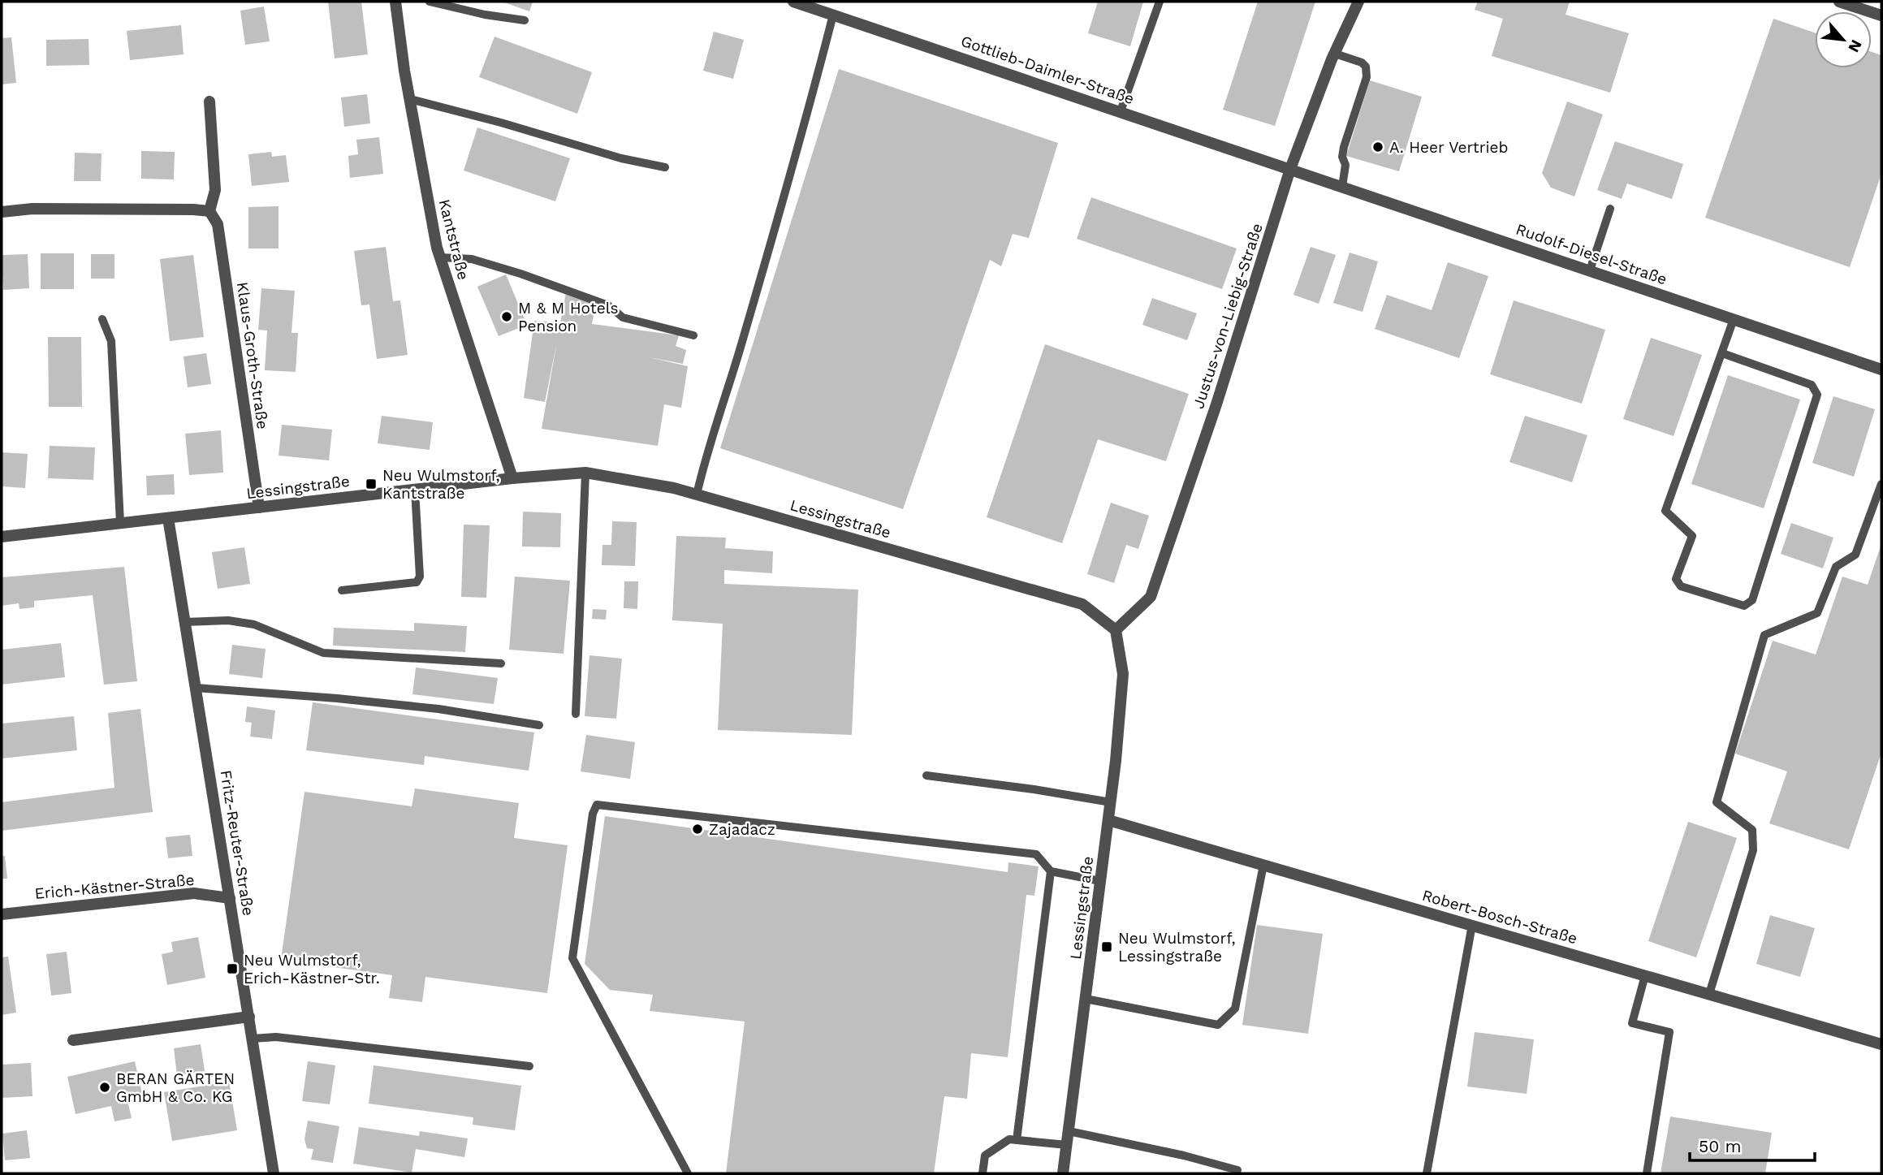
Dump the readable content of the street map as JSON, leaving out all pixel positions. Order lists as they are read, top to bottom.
{
  "streets": {
    "street": [
      "Gottlieb-Daimler-Straße",
      "Kantstraße",
      "Rudolf-Diesel-Straße",
      "Justus-von-Liebig-Straße",
      "Klaus-Groth-Straße",
      "Lessingstraße",
      "Fritz-Reuter-Straße",
      "Erich-Kästner-Straße",
      "Robert-Bosch-Straße"
    ]
  },
  "crossings": [
    ["Gottlieb-Daimler-Straße", "Rudolf-Diesel-Straße"],
    ["Gottlieb-Daimler-Straße", "Justus-von-Liebig-Straße"],
    ["Kantstraße", "Lessingstraße"],
    ["Rudolf-Diesel-Straße", "Justus-von-Liebig-Straße"],
    ["Justus-von-Liebig-Straße", "Lessingstraße"],
    ["Klaus-Groth-Straße", "Lessingstraße"],
    ["Lessingstraße", "Fritz-Reuter-Straße"],
    ["Lessingstraße", "Robert-Bosch-Straße"],
    ["Fritz-Reuter-Straße", "Erich-Kästner-Straße"]
  ],
  "places": {
    "other": [
      "A. Heer Vertrieb",
      "M & M Hotels Pension",
      "Zajadacz",
      "BERAN GÄRTEN GmbH & Co. KG"
    ],
    "transit": ["Neu Wulmstorf, Kantstraße", "Neu Wulmstorf, Lessingstraße", "Neu Wulmstorf, Erich-Kästner-Str."]
  },
  "scale_bar": "50 m",
  "north": "bottom right"
}
